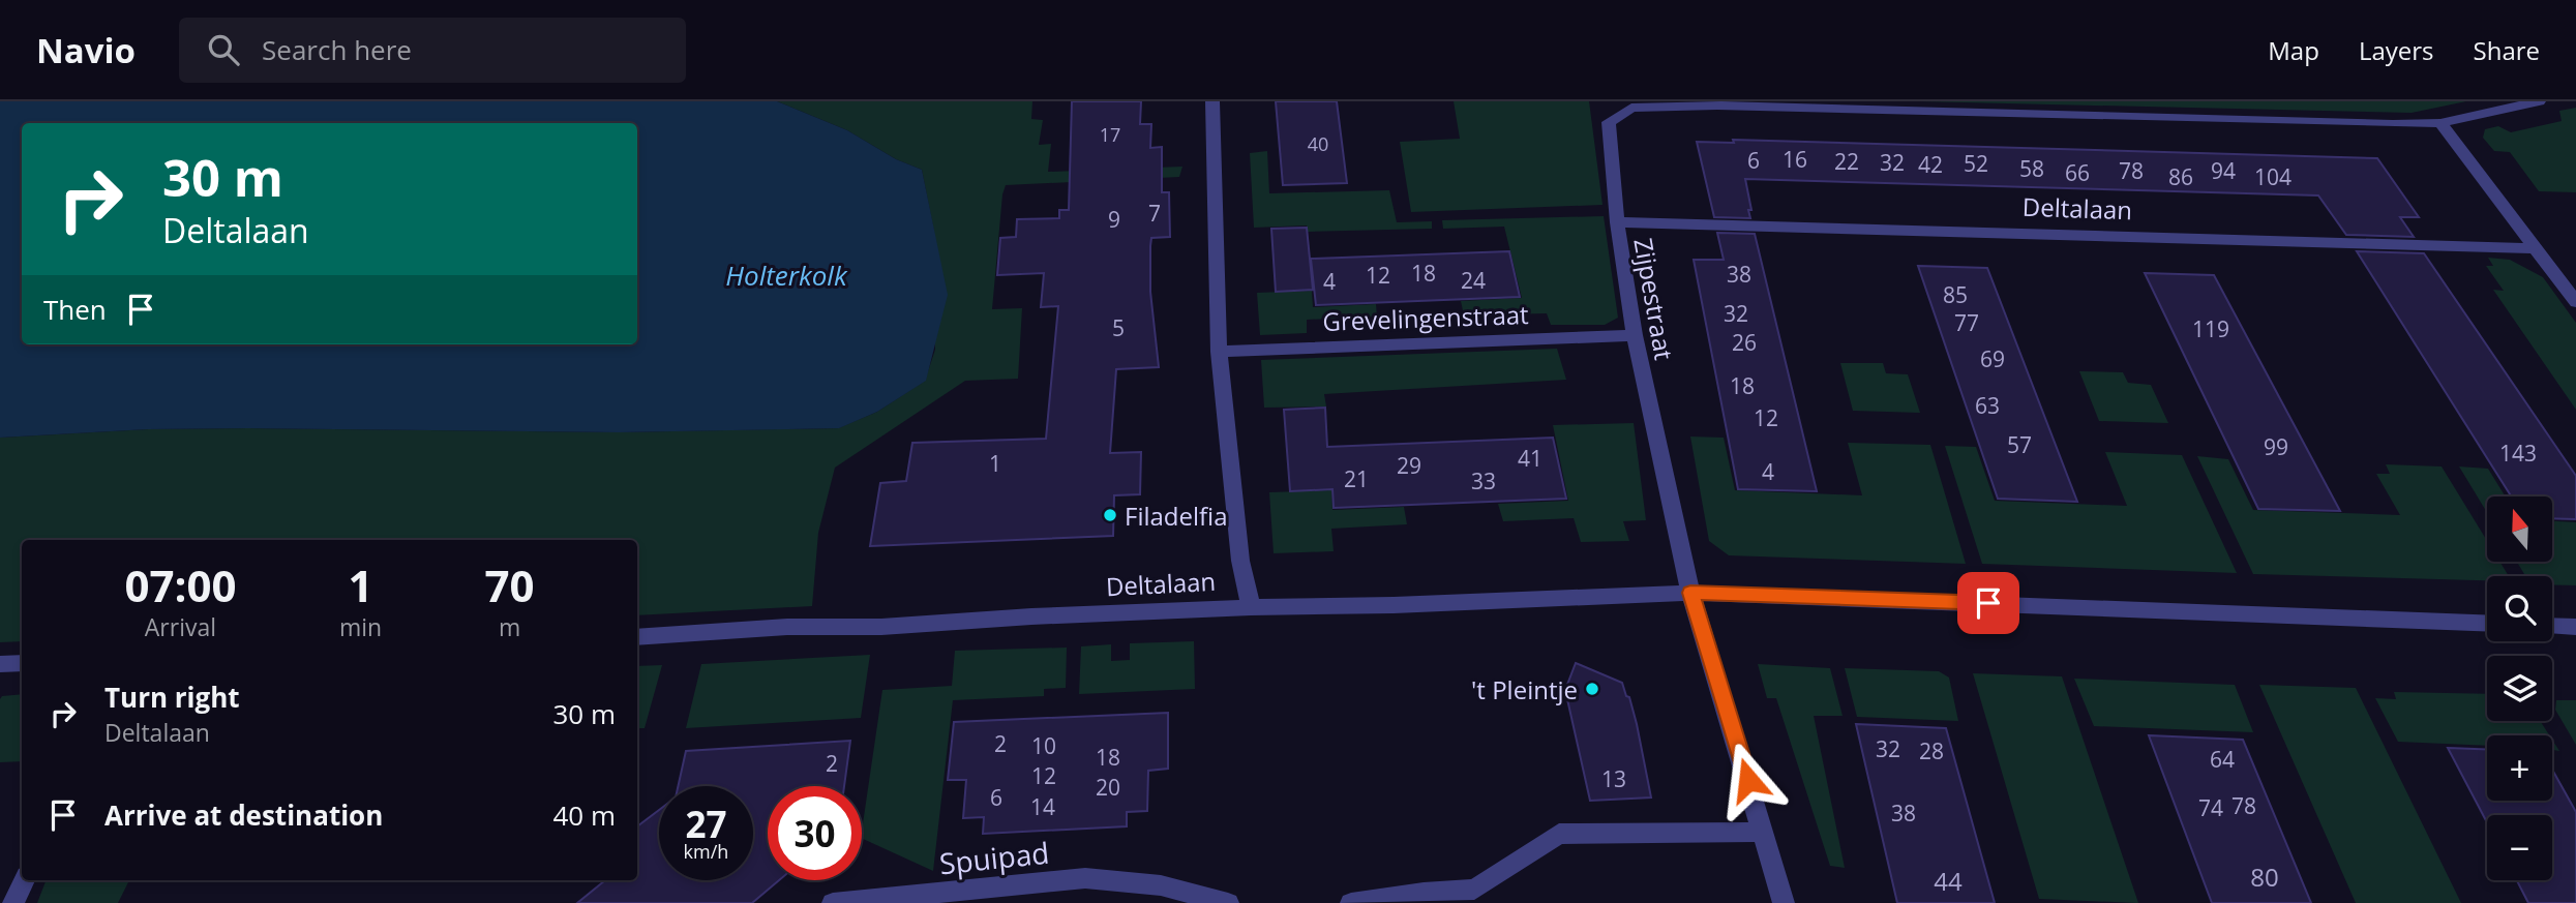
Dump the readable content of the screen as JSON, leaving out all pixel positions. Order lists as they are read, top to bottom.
{
  "streets": {
    "street": [
      "Deltalaan",
      "Zijpestraat",
      "Grevelingenstraat",
      "Spuipad"
    ]
  },
  "crossings": [
    ["Deltalaan", "Zijpestraat"],
    ["Zijpestraat", "Grevelingenstraat"]
  ],
  "water": ["Holterkolk"],
  "places": ["Filadelfia", "'t Pleintje"],
  "house_numbers": [
    "17",
    "40",
    "16",
    "6",
    "22",
    "32",
    "52",
    "42",
    "58",
    "78",
    "94",
    "66",
    "86",
    "104",
    "7",
    "9",
    "18",
    "38",
    "12",
    "24",
    "4",
    "85",
    "32",
    "77",
    "5",
    "119",
    "26",
    "69",
    "18",
    "63",
    "12",
    "57",
    "99",
    "143",
    "41",
    "1",
    "29",
    "4",
    "21",
    "33",
    "2",
    "10",
    "32",
    "28",
    "18",
    "64",
    "2",
    "12",
    "13",
    "20",
    "6",
    "78",
    "14",
    "74",
    "38",
    "80",
    "44"
  ],
  "north": "top",
  "page": {
    "header": "Navio",
    "search": "Search here",
    "nav": ["Map", "Layers", "Share"],
    "turn": ["30 m", "Deltalaan"],
    "then": "Then",
    "map_buttons": ["+", "−"],
    "eta": [
      "07:00",
      "Arrival",
      "1",
      "min",
      "70",
      "m"
    ],
    "list": [
      {
        "name": "Turn right",
        "note": "Deltalaan",
        "value": "30 m"
      },
      {
        "name": "Arrive at destination",
        "value": "40 m"
      }
    ],
    "speed": "27 km/h",
    "limit": "30"
  }
}
